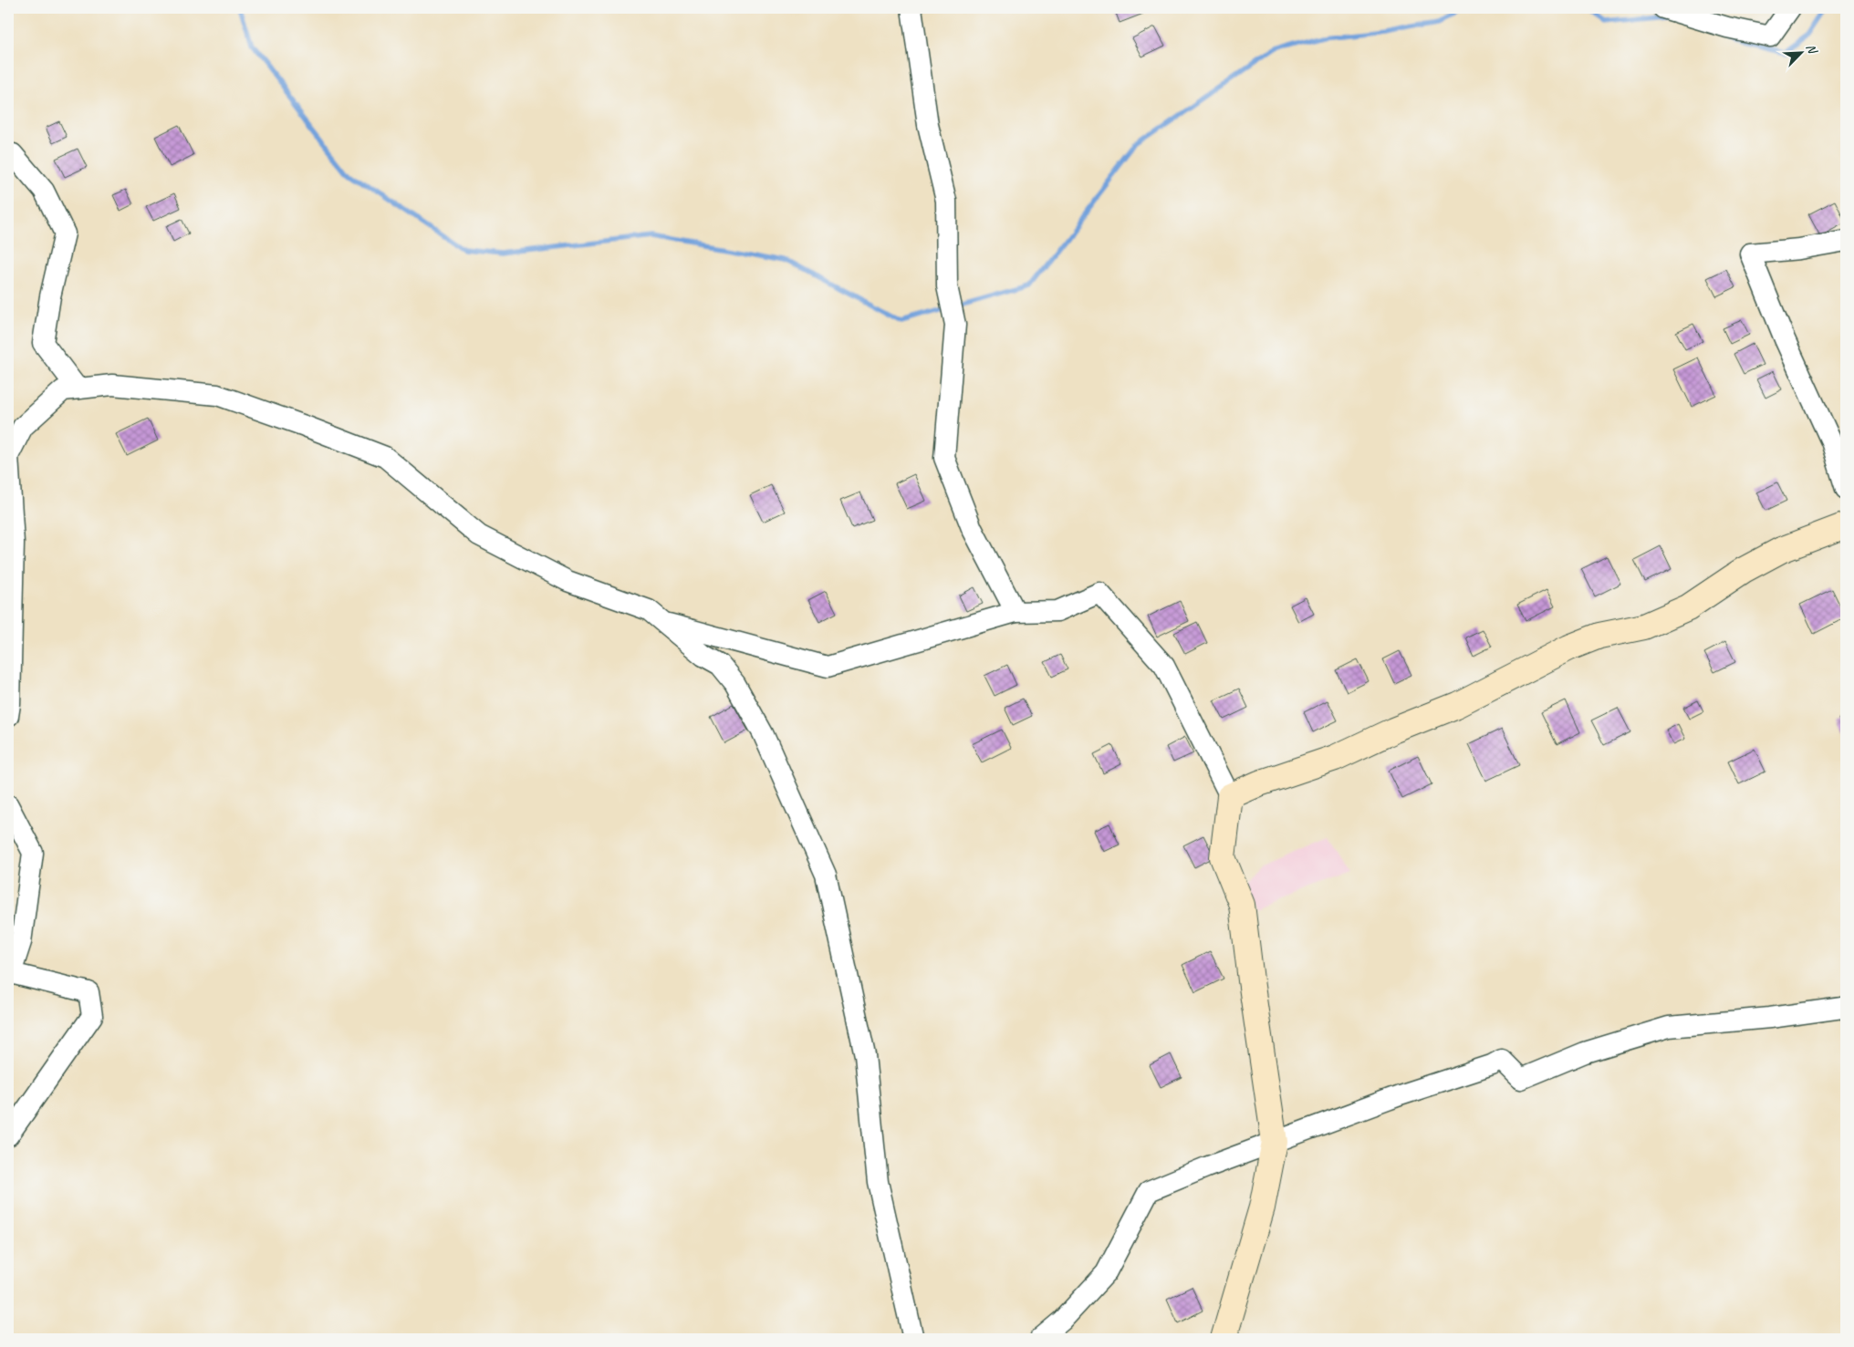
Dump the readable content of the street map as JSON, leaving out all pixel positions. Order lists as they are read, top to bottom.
{
  "north": "top right"
}
